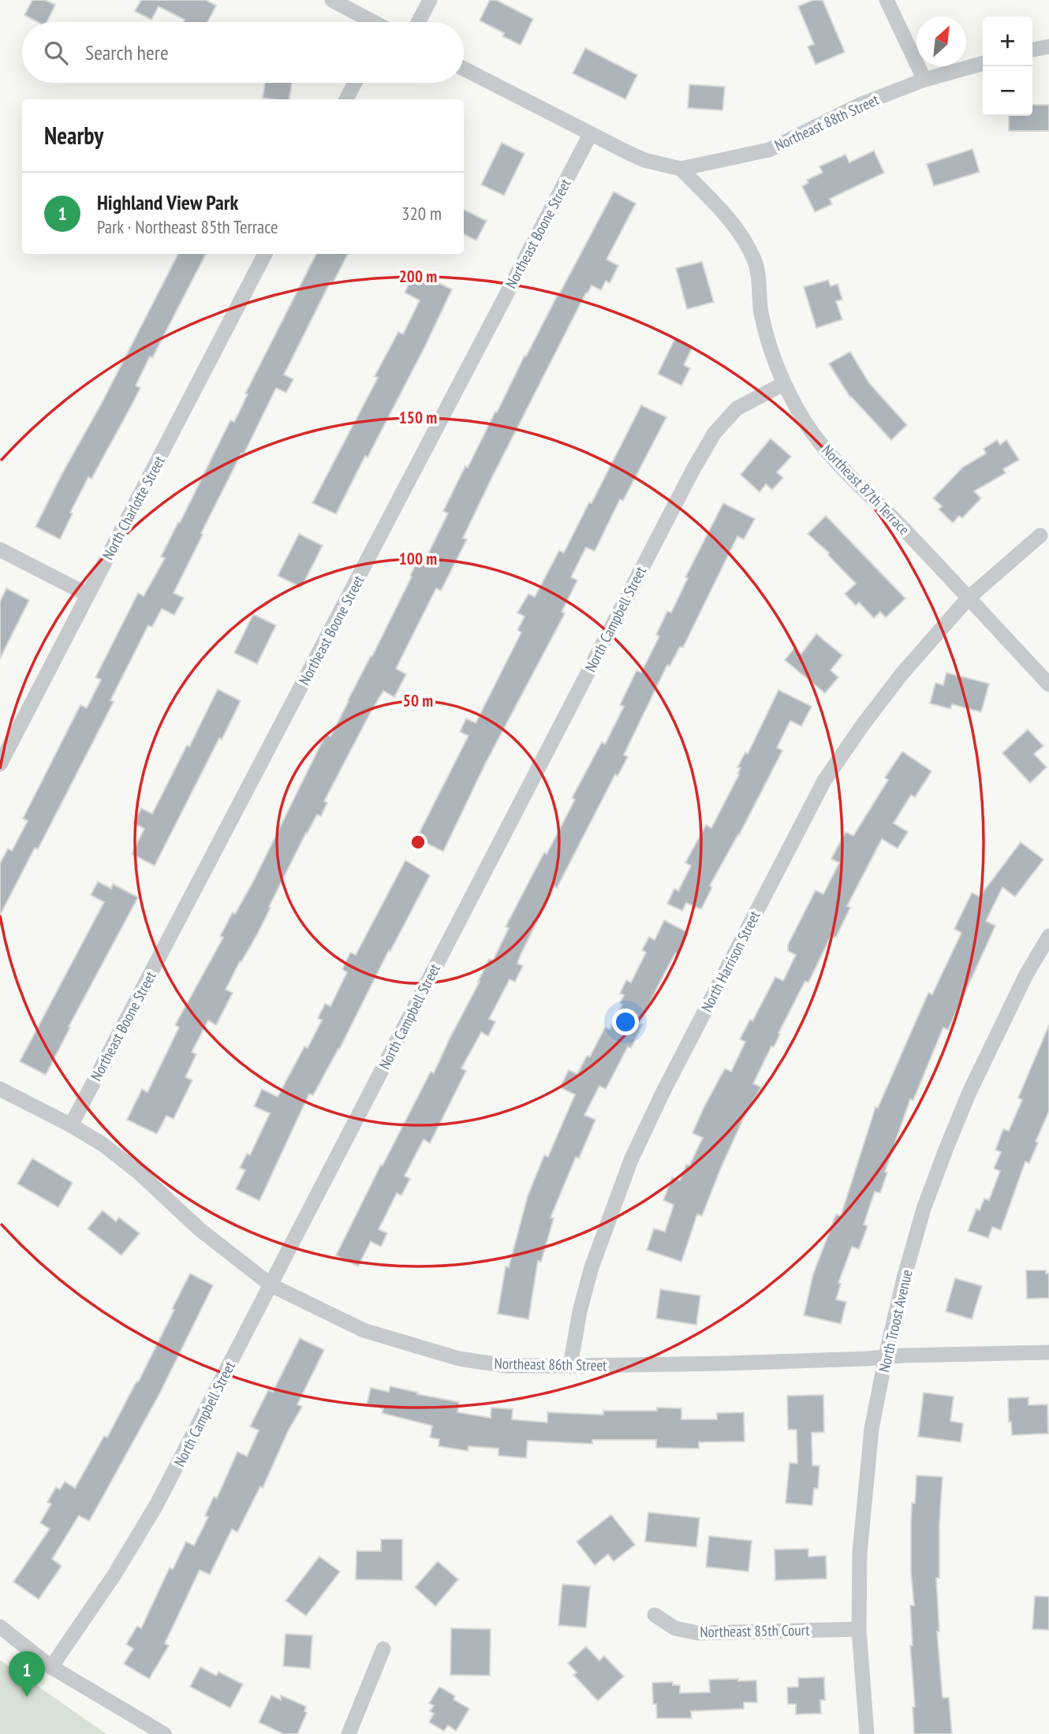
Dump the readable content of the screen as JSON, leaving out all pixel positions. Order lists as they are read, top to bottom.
{
  "streets": {
    "street": [
      "Northeast 88th Street",
      "Northeast Boone Street",
      "Northeast 87th Terrace",
      "North Charlotte Street",
      "North Campbell Street",
      "North Harrison Street",
      "North Troost Avenue",
      "Northeast 86th Street",
      "Northeast 85th Court"
    ]
  },
  "crossings": [
    ["Northeast 88th Street", "Northeast Boone Street"],
    ["Northeast 88th Street", "Northeast 87th Terrace"],
    ["Northeast Boone Street", "Northeast 86th Street"],
    ["Northeast 87th Terrace", "North Campbell Street"],
    ["Northeast 87th Terrace", "North Harrison Street"],
    ["North Campbell Street", "Northeast 86th Street"],
    ["North Harrison Street", "Northeast 86th Street"],
    ["North Troost Avenue", "Northeast 86th Street"],
    ["North Troost Avenue", "Northeast 85th Court"]
  ],
  "north": "top right",
  "page": {
    "map_buttons": ["+", "−"],
    "search": "Search here",
    "heading": "Nearby",
    "list": [
      {
        "mark": "1",
        "name": "Highland View Park",
        "note": "Park · Northeast 85th Terrace",
        "value": "320 m"
      }
    ],
    "pins": "1"
  },
  "rings": [
    "200 m",
    "150 m",
    "100 m",
    "50 m"
  ]
}
